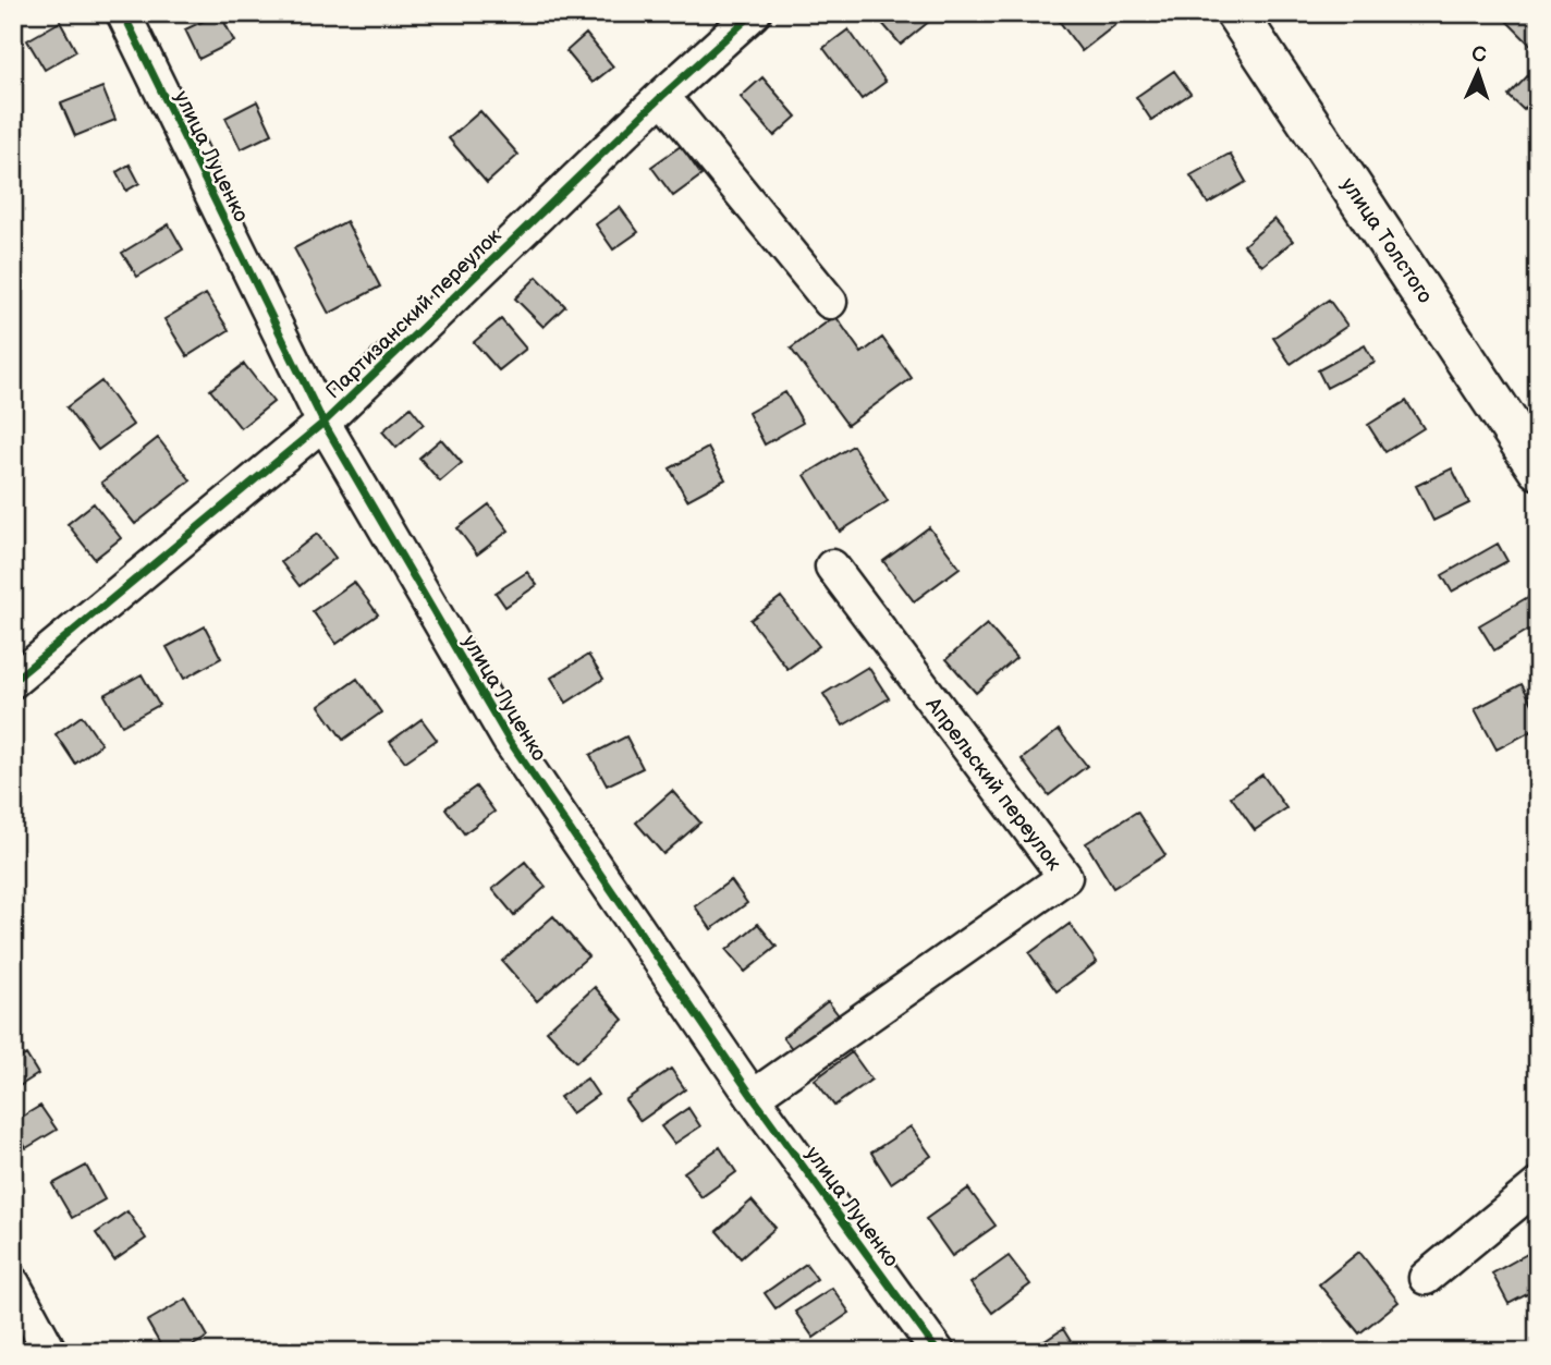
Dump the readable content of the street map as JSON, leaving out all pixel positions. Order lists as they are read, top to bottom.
{
  "streets": {
    "main road": ["улица Толстого"],
    "street": ["улица Луценко", "Партизанский переулок", "Апрельский переулок"]
  },
  "crossings": [
    ["улица Луценко", "Партизанский переулок"],
    ["улица Луценко", "Апрельский переулок"]
  ],
  "north": "top"
}
